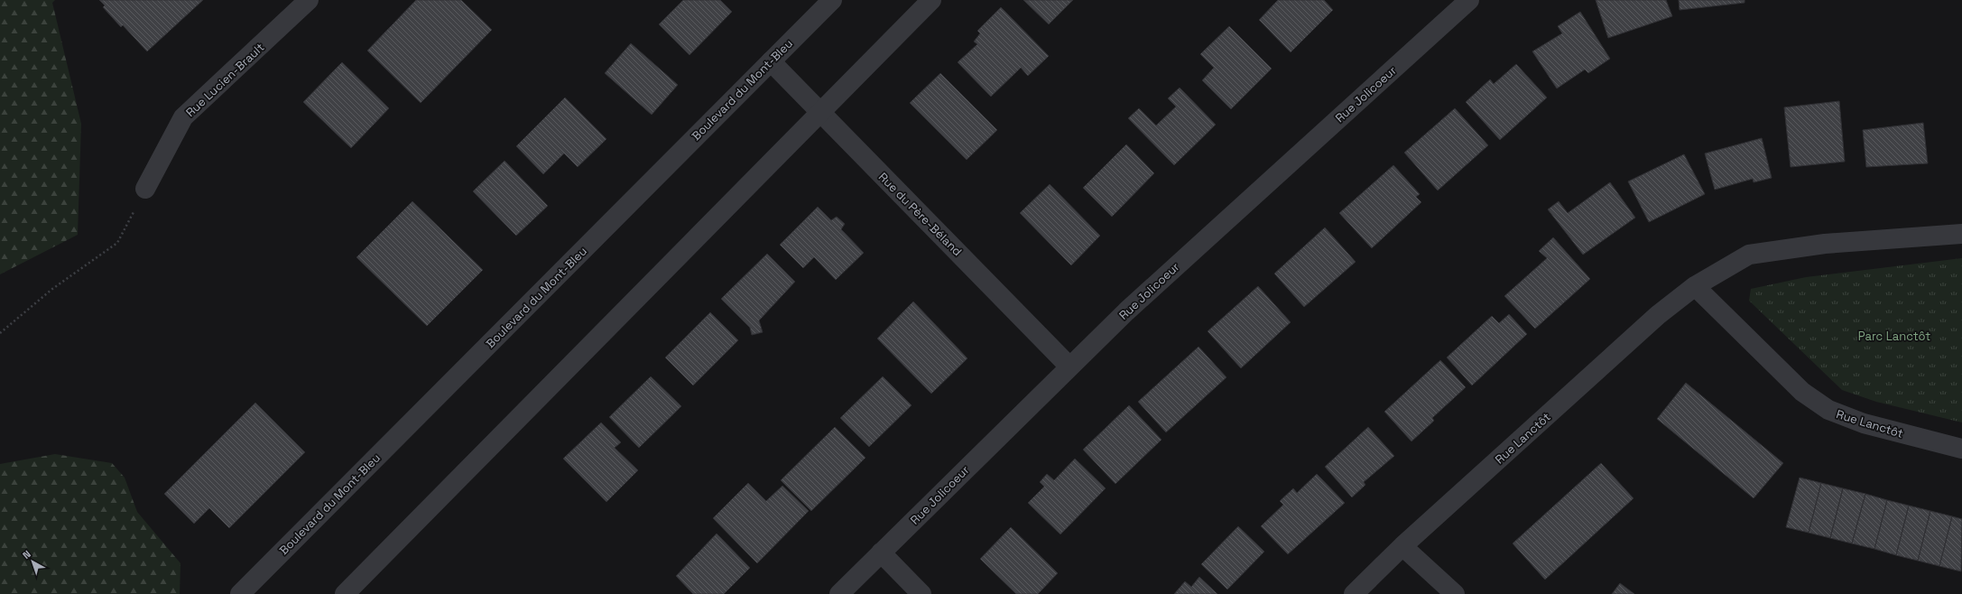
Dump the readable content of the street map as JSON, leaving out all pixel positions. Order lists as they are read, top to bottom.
{
  "streets": {
    "street": [
      "Rue Lucien-Brault",
      "Boulevard du Mont-Bleu",
      "Rue Jolicoeur",
      "Rue du Père-Béland",
      "Rue Lanctôt"
    ]
  },
  "crossings": [
    ["Boulevard du Mont-Bleu", "Rue du Père-Béland"],
    ["Rue Jolicoeur", "Rue du Père-Béland"]
  ],
  "parks": ["Parc Lanctôt"],
  "north": "top left"
}
